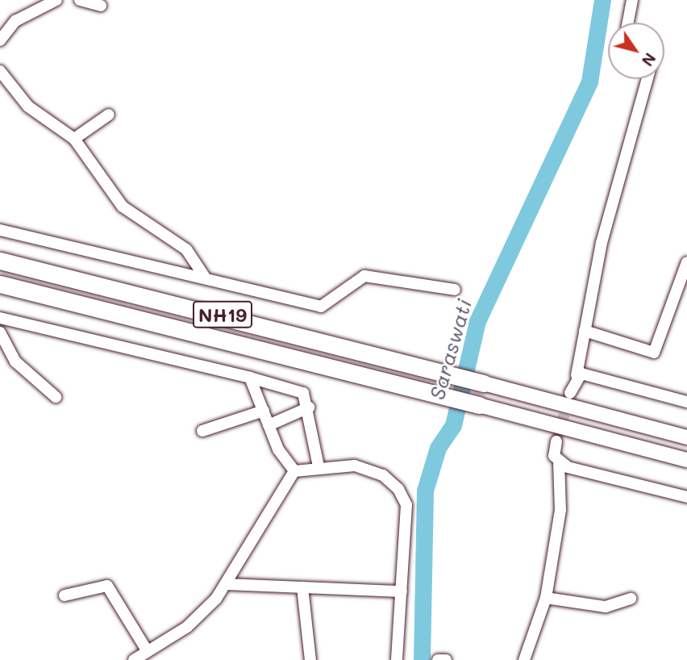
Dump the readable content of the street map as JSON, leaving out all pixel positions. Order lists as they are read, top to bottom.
{
  "streets": {
    "highway": ["NH19"]
  },
  "water": ["Saraswati"],
  "north": "bottom right"
}
